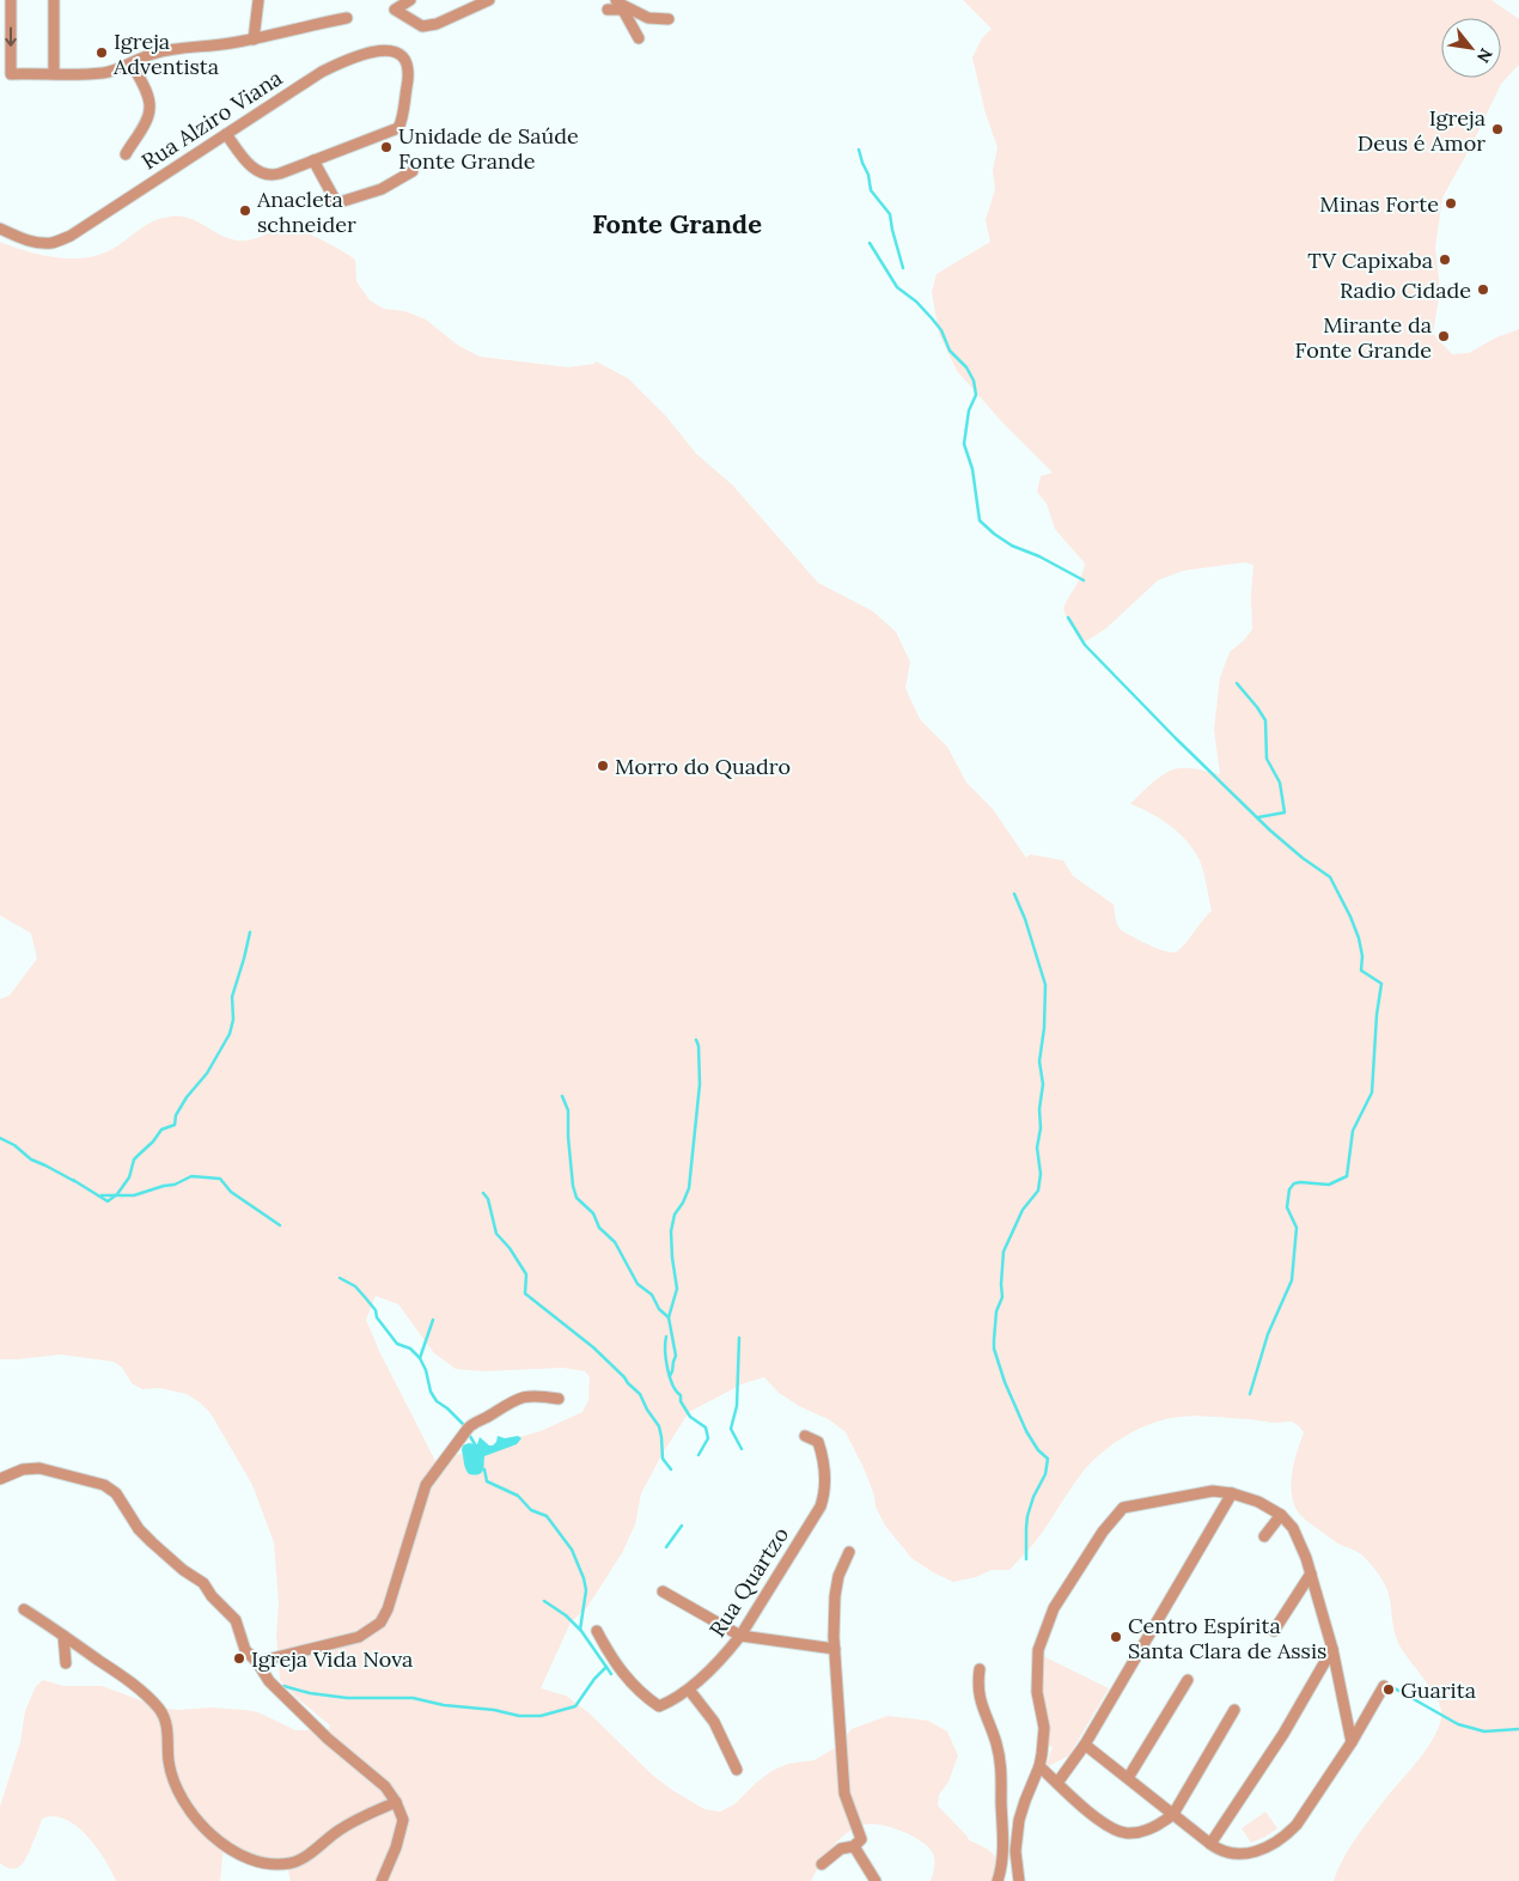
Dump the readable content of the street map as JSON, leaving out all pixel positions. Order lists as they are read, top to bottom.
{
  "streets": {
    "street": ["Rua Alziro Viana", "Rua Quartzo"]
  },
  "districts": ["Fonte Grande"],
  "places": [
    "Igreja Adventista",
    "Igreja Deus é Amor",
    "Unidade de Saúde Fonte Grande",
    "Minas Forte",
    "Anacleta schneider",
    "TV Capixaba",
    "Radio Cidade",
    "Mirante da Fonte Grande",
    "Morro do Quadro",
    "Centro Espírita Santa Clara de Assis",
    "Igreja Vida Nova",
    "Guarita"
  ],
  "north": "bottom right"
}
